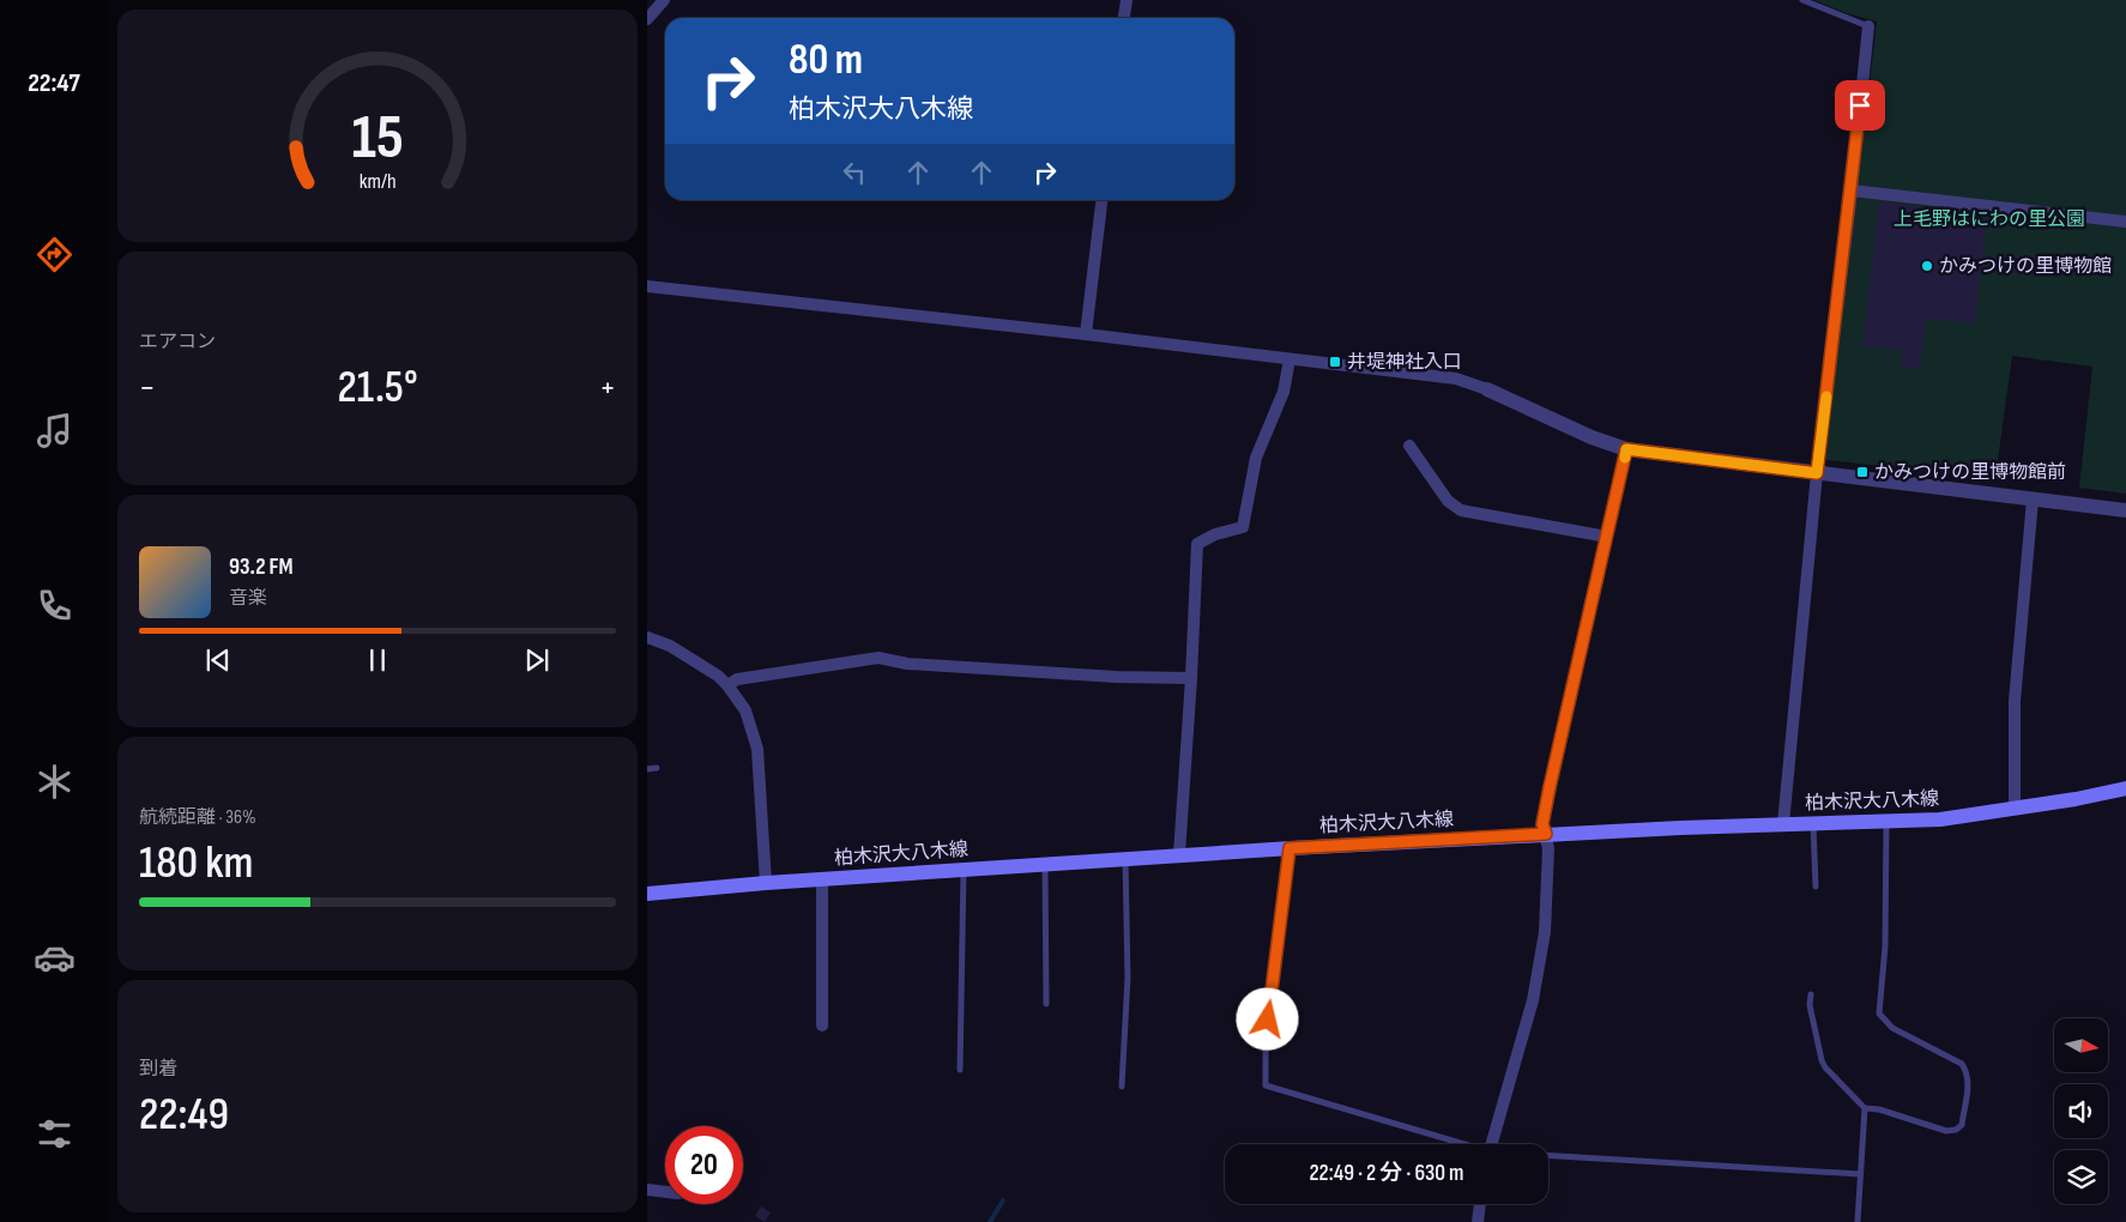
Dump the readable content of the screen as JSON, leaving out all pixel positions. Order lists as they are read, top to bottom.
{
  "streets": {
    "main road": ["柏木沢大八木線"]
  },
  "parks": ["上毛野はにわの里公園"],
  "places": {
    "other": ["かみつけの里博物館"],
    "transit": ["井堤神社入口", "かみつけの里博物館前"]
  },
  "north": "right",
  "page": {
    "tabs": "22:47",
    "turn": ["80 m", "柏木沢大八木線"],
    "tile": [
      "エアコン",
      ["航続距離 · 36%", "180 km"],
      ["到着", "22:49"]
    ],
    "heat": ["−", "21.5°", "+"],
    "song": ["93.2 FM", "音楽"],
    "limit": "20",
    "trip": "22:49 · 2 分 · 630 m",
    "gauge": ["15", "km/h"]
  }
}
